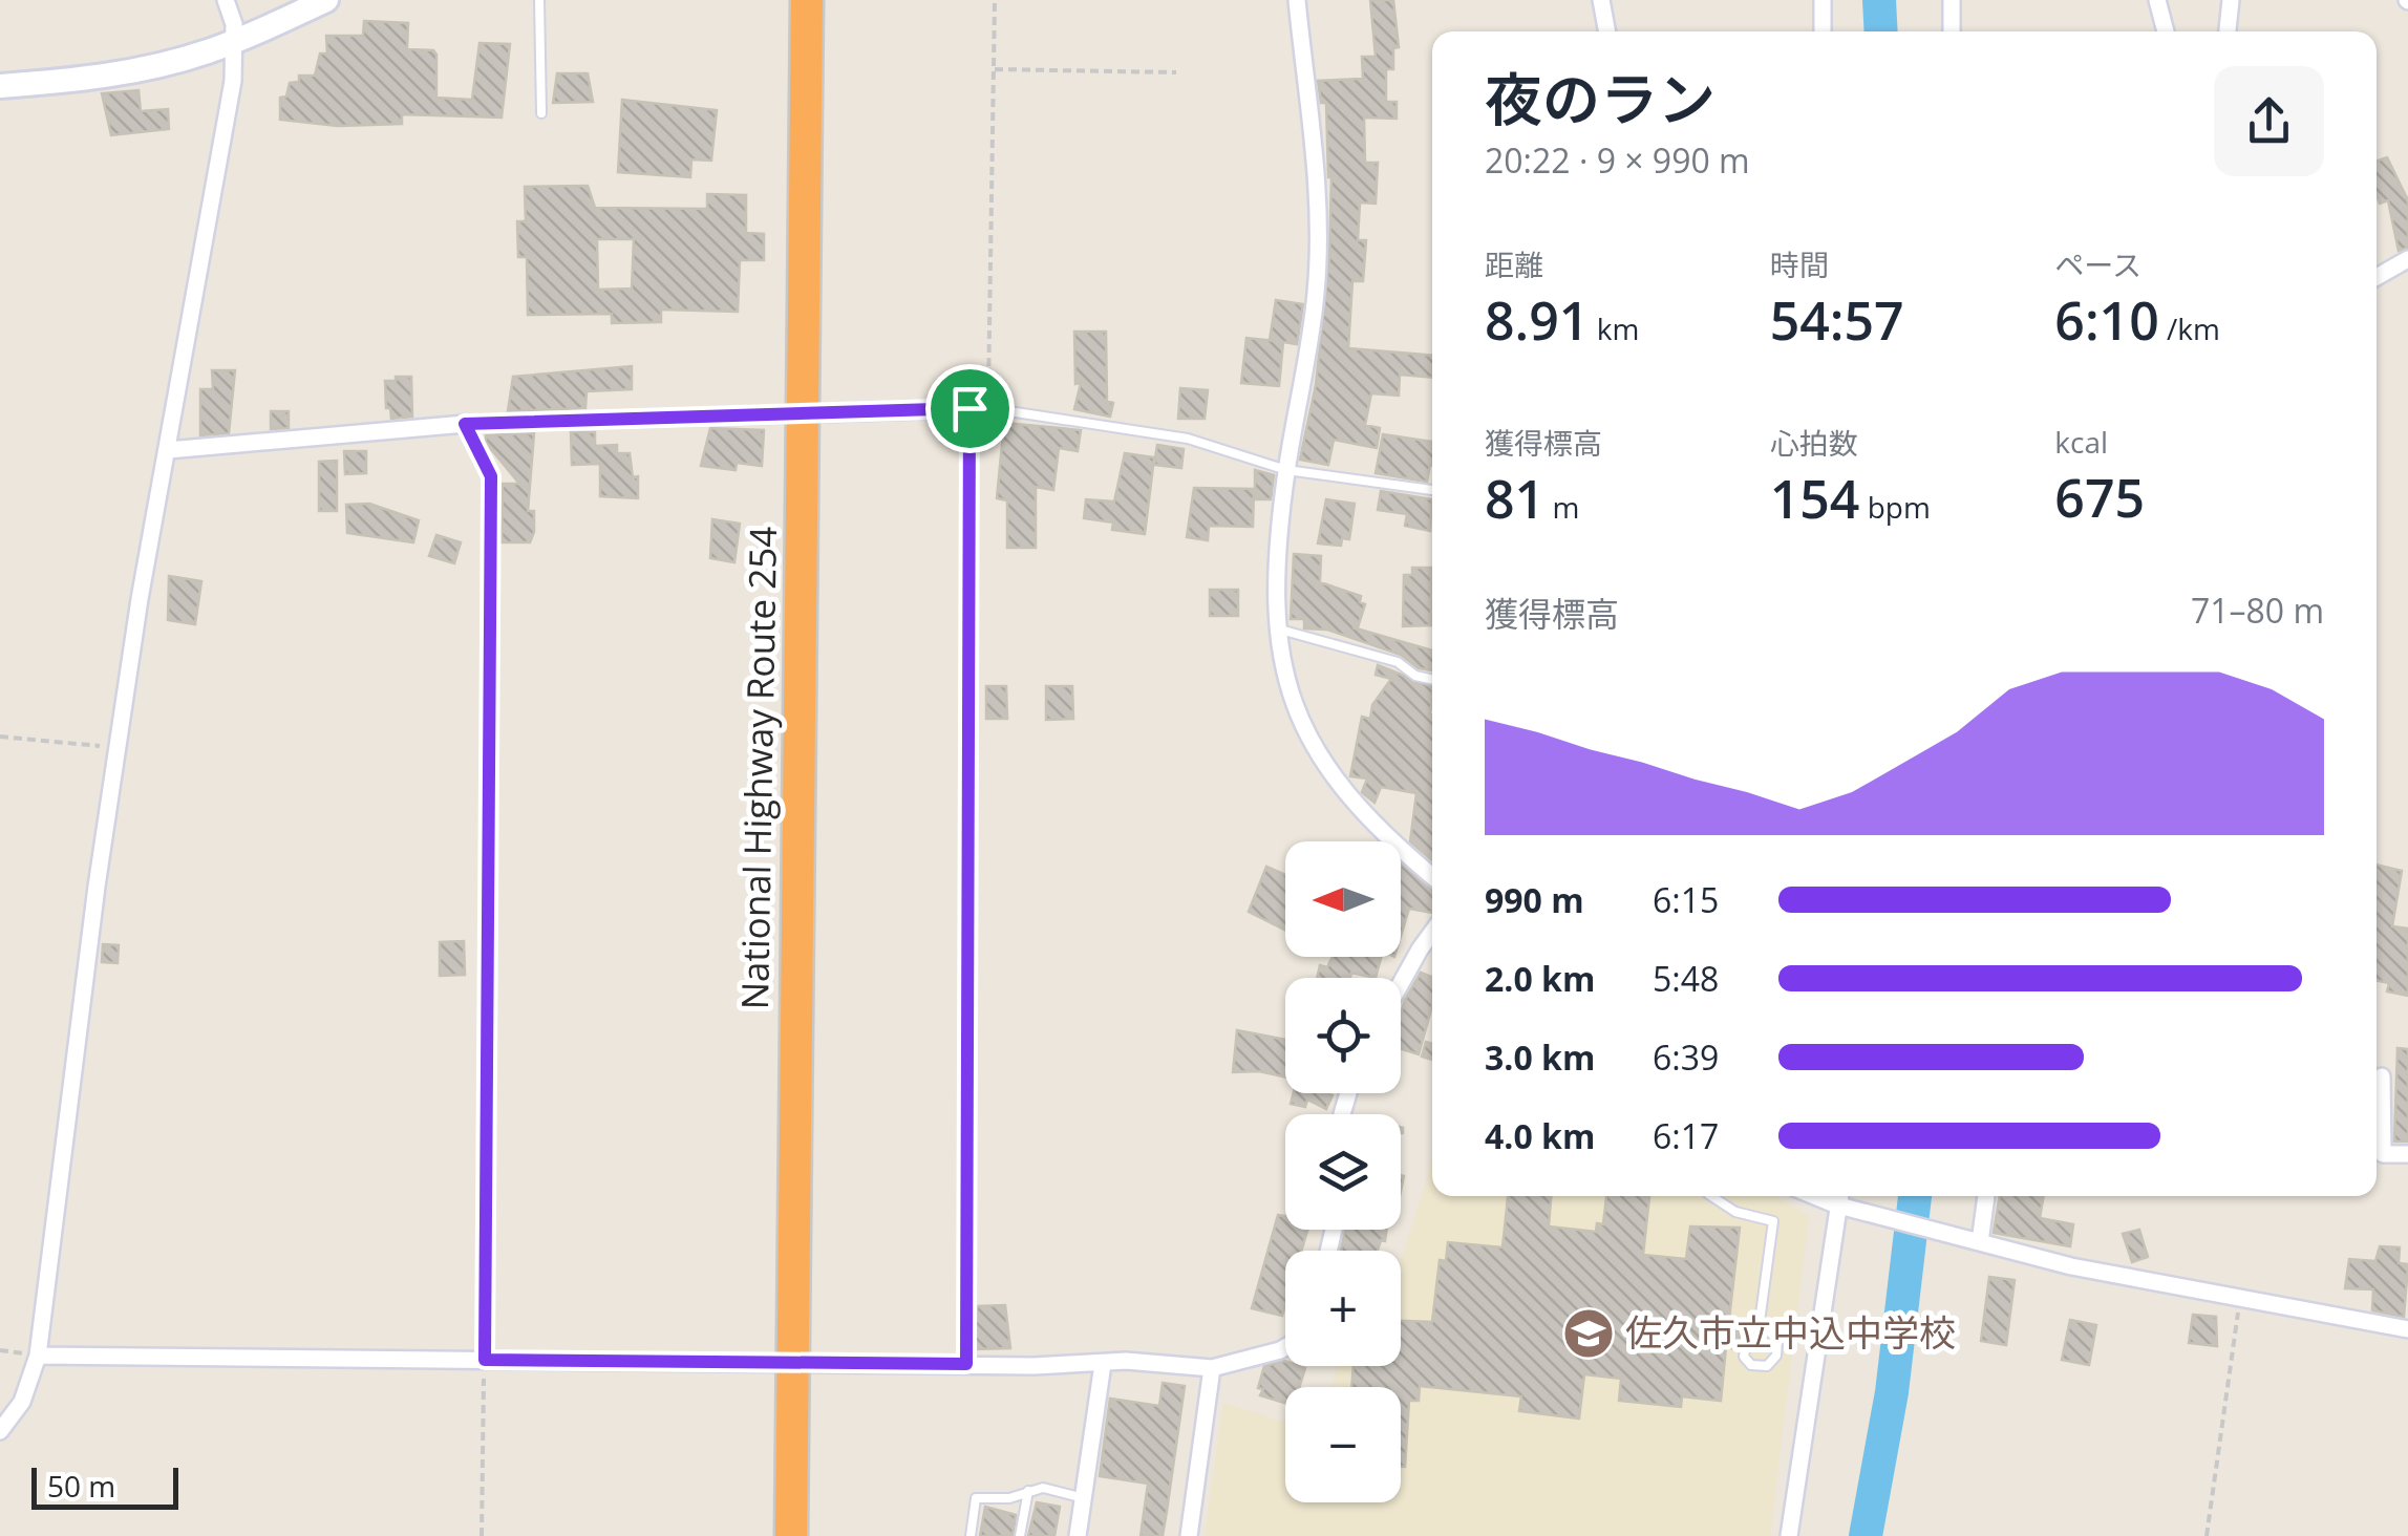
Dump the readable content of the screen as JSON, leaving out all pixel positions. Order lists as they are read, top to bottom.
{
  "streets": {
    "highway": ["National Highway Route 254"]
  },
  "places": {
    "school or university": ["佐久市立中込中学校"]
  },
  "scale_bar": "50 m",
  "north": "left",
  "page": {
    "heading": ["夜のラン", "20:22 · 9 × 990 m"],
    "stats": [
      ["距離", "8.91 km"],
      ["時間", "54:57"],
      ["ペース", "6:10 /km"],
      ["獲得標高", "81 m"],
      ["心拍数", "154 bpm"],
      ["kcal", "675"]
    ],
    "chart": ["獲得標高", "71–80 m"],
    "map_buttons": ["+", "−"],
    "list": [
      {
        "name": "990 m",
        "note": "6:15"
      },
      {
        "name": "2.0 km",
        "note": "5:48"
      },
      {
        "name": "3.0 km",
        "note": "6:39"
      },
      {
        "name": "4.0 km",
        "note": "6:17"
      }
    ],
    "scale": "50 m"
  }
}
